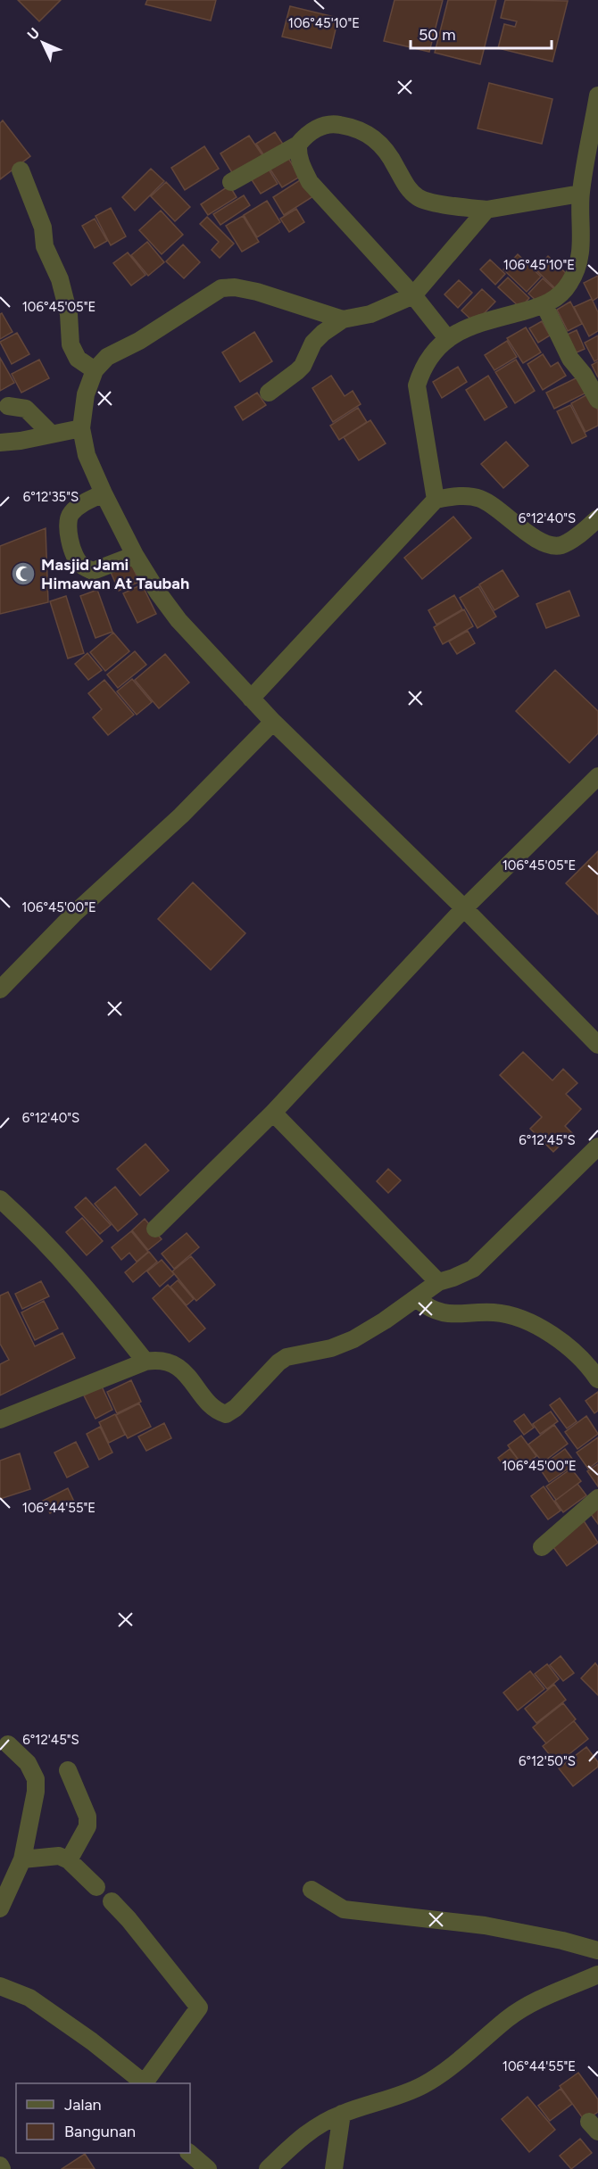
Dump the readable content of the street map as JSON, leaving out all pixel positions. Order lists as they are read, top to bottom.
{
  "places": {
    "mosque": ["Masjid Jami Himawan At Taubah"]
  },
  "legend": ["Jalan", "Bangunan"],
  "scale_bar": "50 m",
  "north": "top left",
  "coordinates": [
    "106°45'10\"E",
    "106°45'05\"E",
    "6°12'35\"S",
    "6°12'40\"S",
    "106°45'00\"E",
    "6°12'45\"S",
    "106°44'55\"E",
    "6°12'50\"S"
  ]
}
